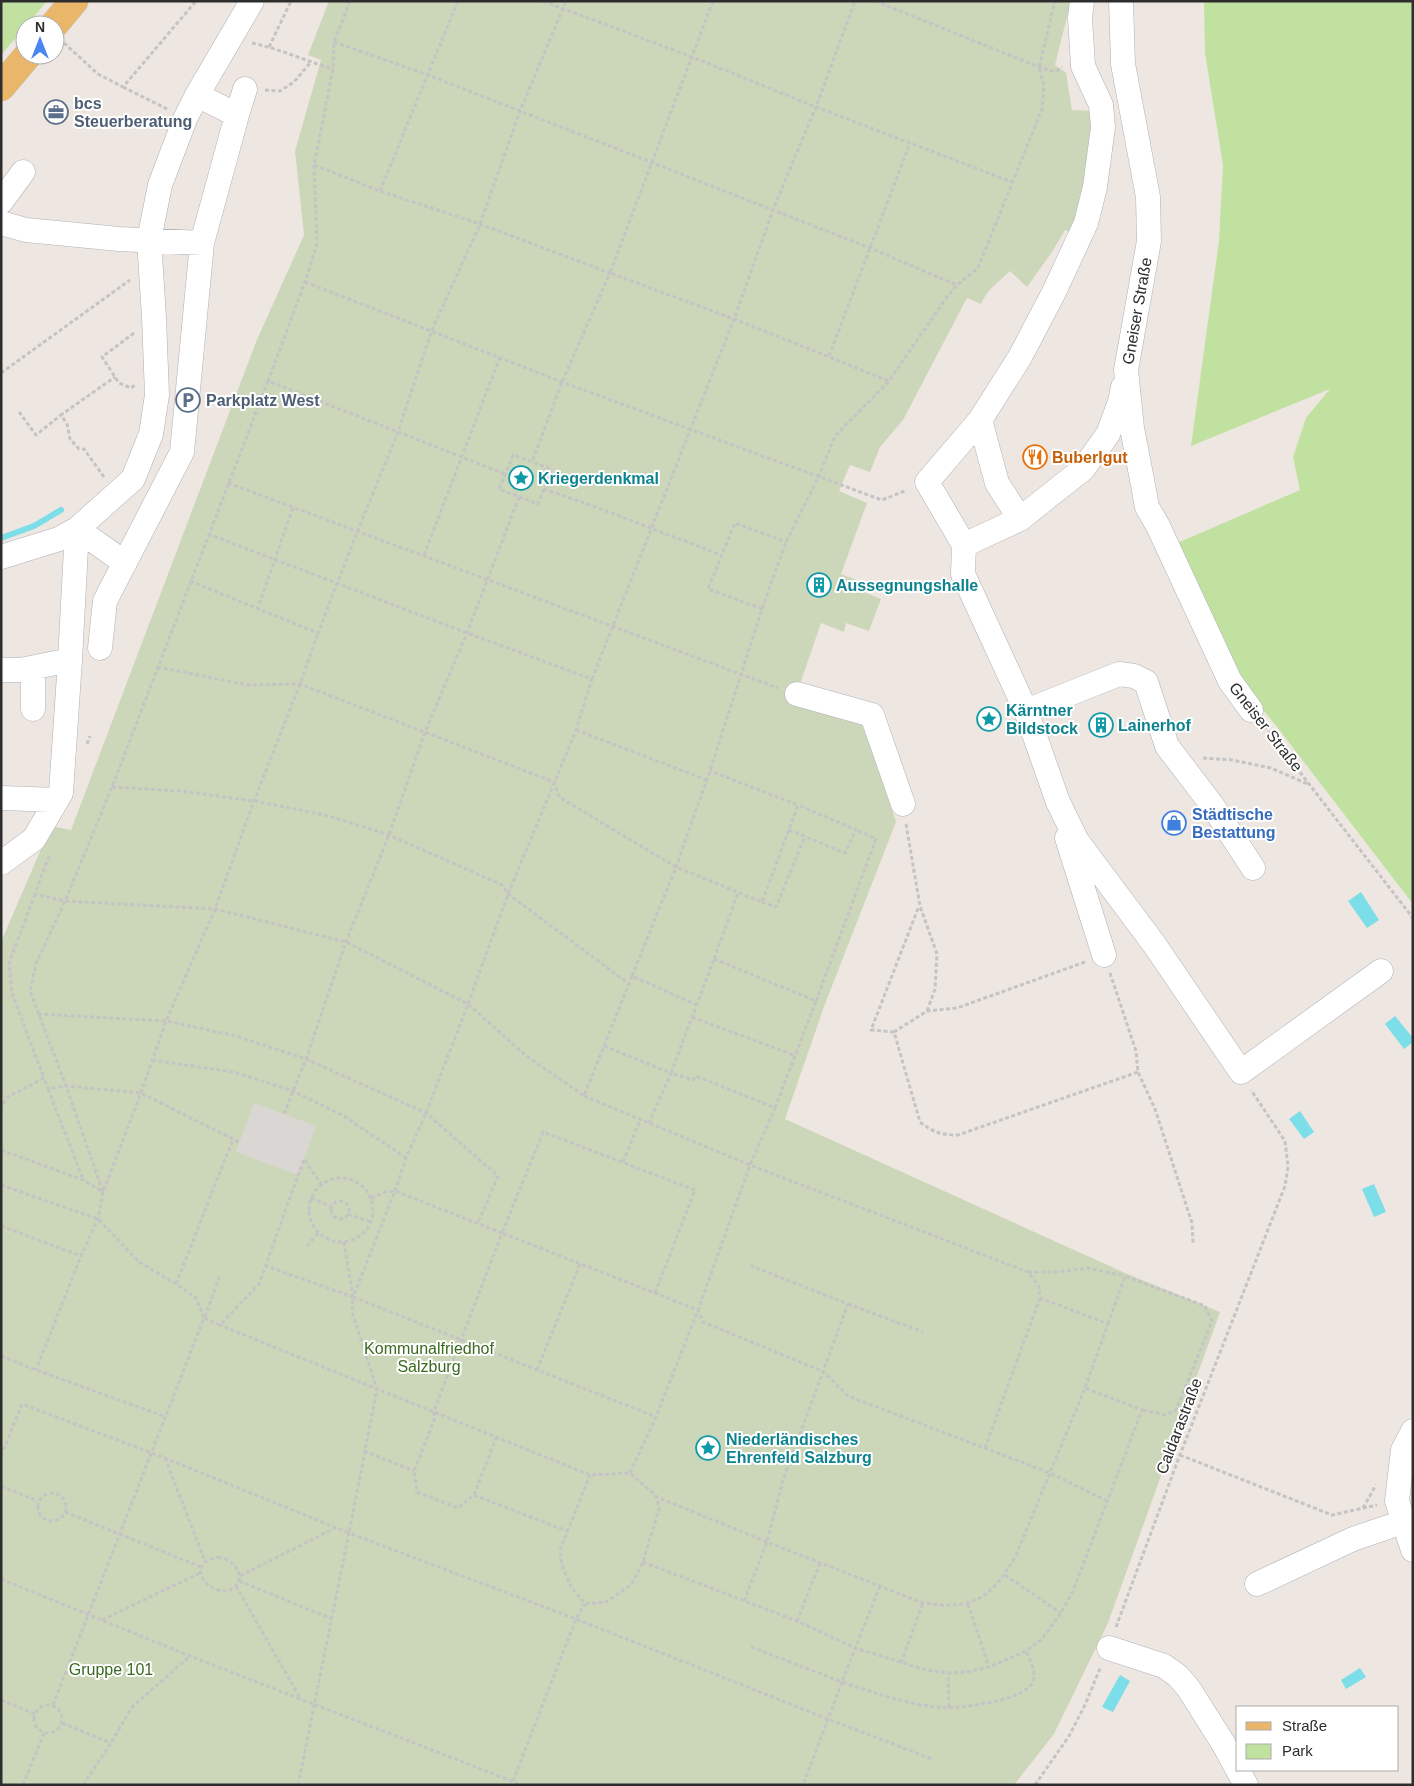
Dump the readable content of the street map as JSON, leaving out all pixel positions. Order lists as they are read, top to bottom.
{
  "streets": {
    "street": ["Gneiser Straße"],
    "path": ["Caldarastraße"]
  },
  "parks": ["Kommunalfriedhof Salzburg", "Gruppe 101"],
  "places": {
    "office": ["bcs Steuerberatung"],
    "parking": ["Parkplatz West"],
    "restaurant": ["Buberlgut"],
    "place": ["Kriegerdenkmal", "Kärntner Bildstock", "Niederländisches Ehrenfeld Salzburg"],
    "building": ["Aussegnungshalle", "Lainerhof"],
    "shop": ["Städtische Bestattung"]
  },
  "legend": ["Straße", "Park"],
  "north": "top"
}
